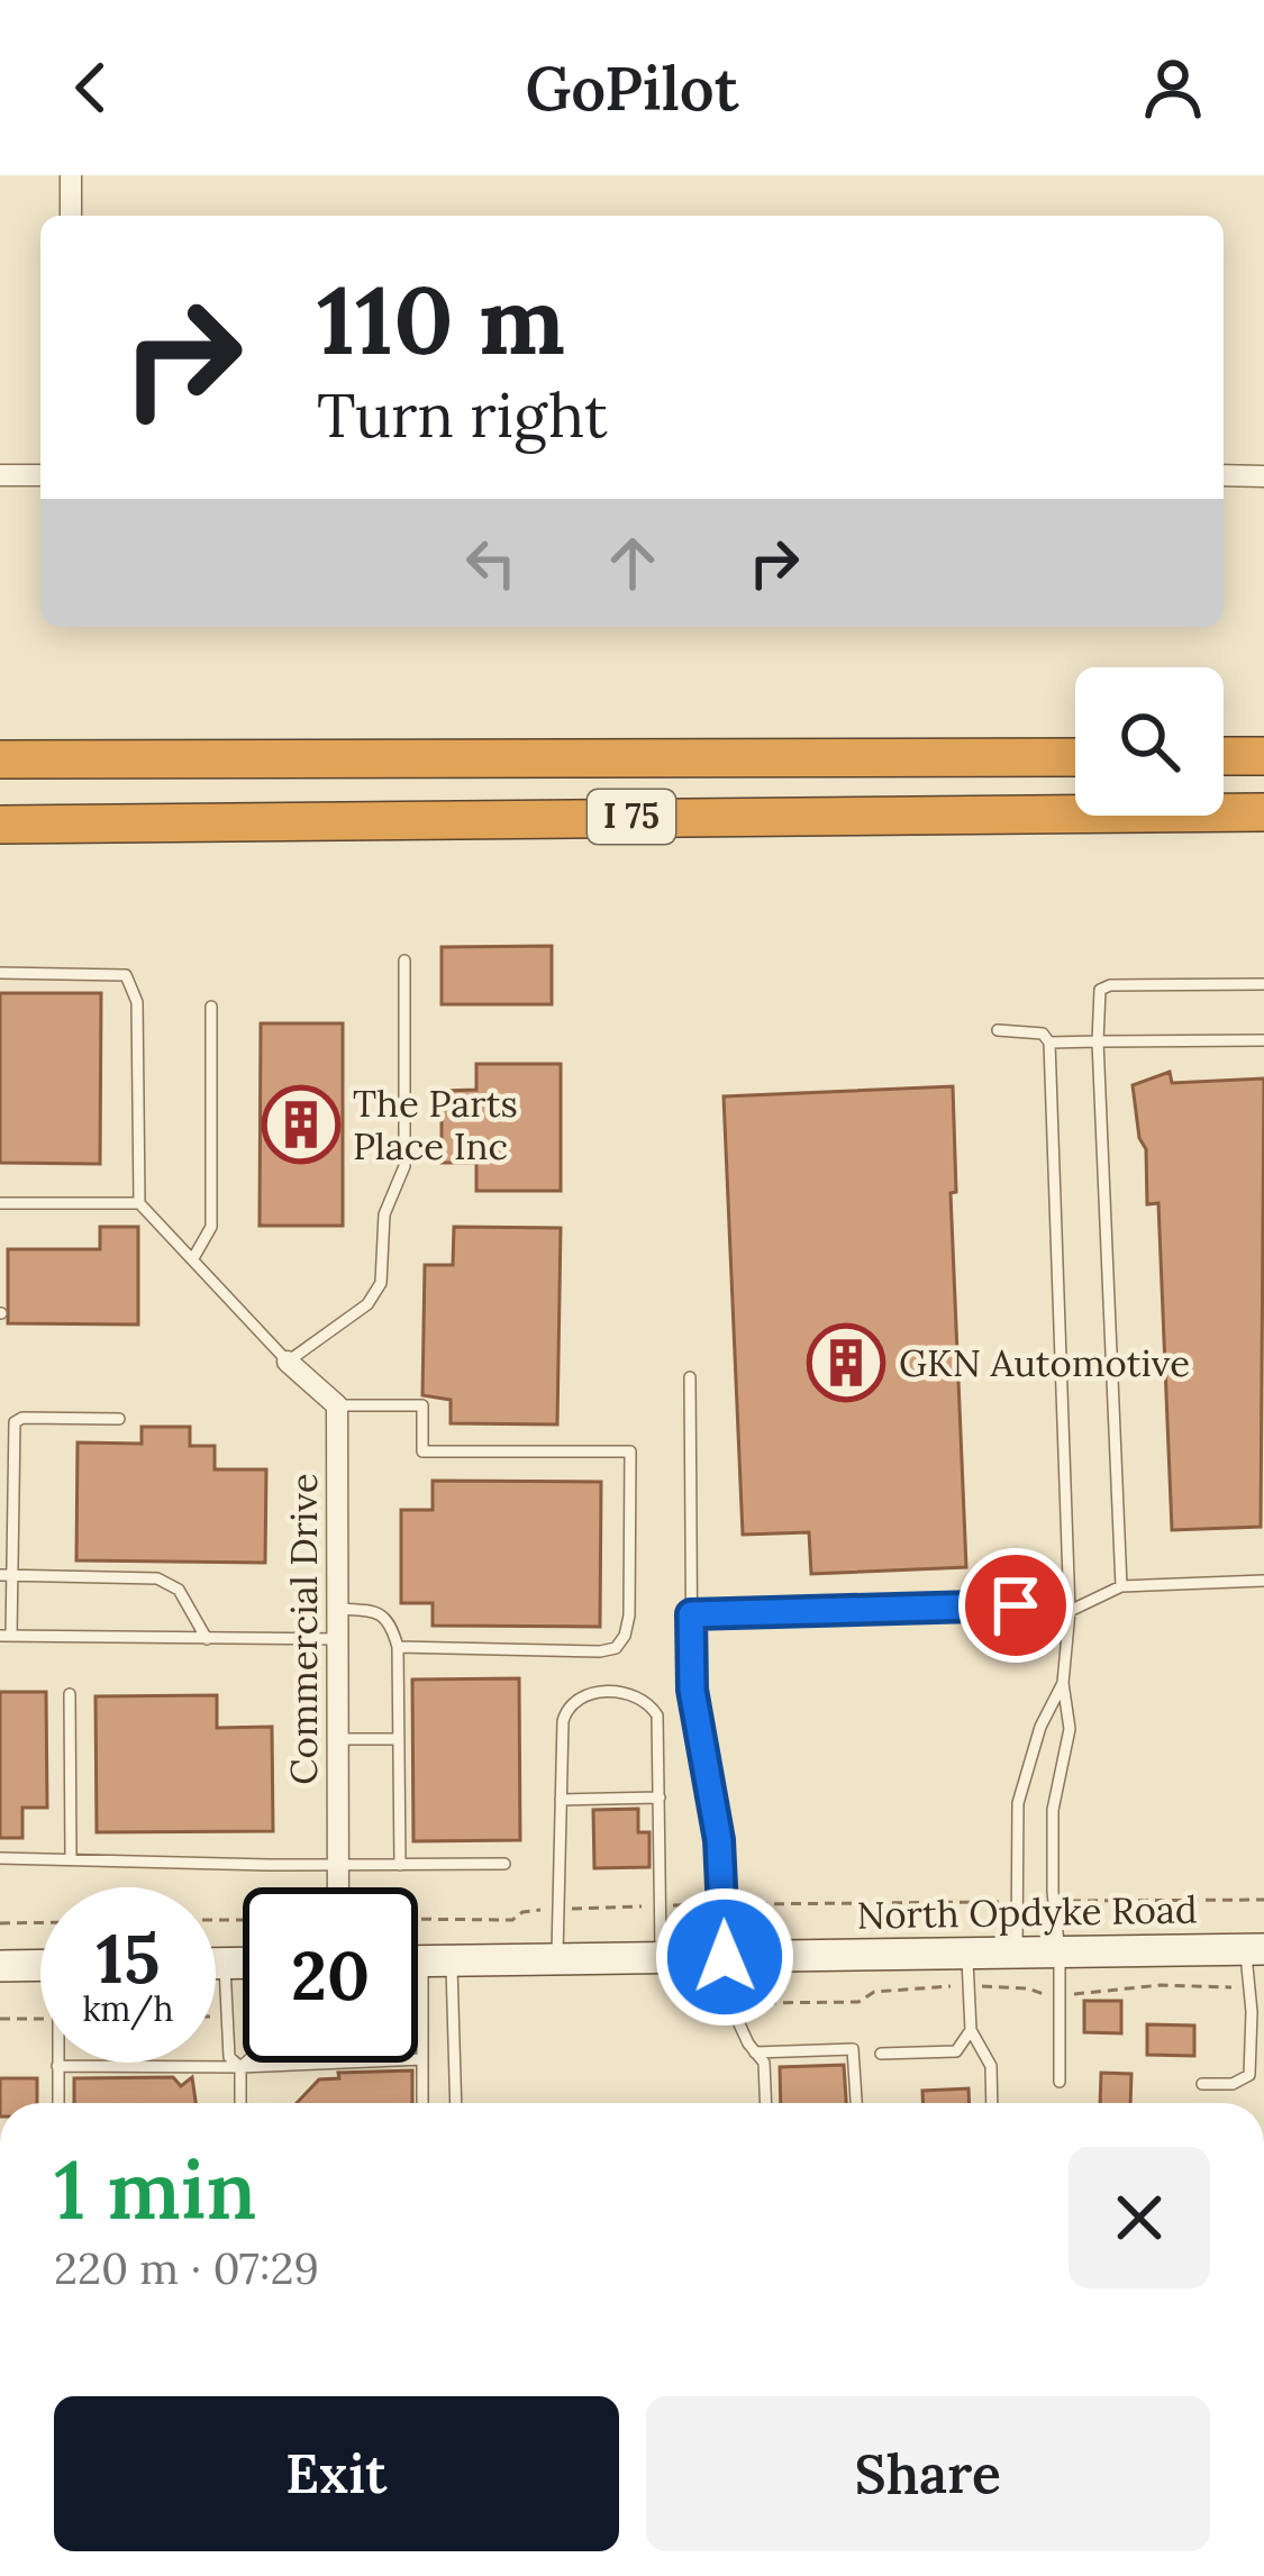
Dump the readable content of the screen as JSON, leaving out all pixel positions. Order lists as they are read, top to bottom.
{
  "streets": {
    "highway": ["I 75"],
    "main road": ["North Opdyke Road"],
    "street": ["Commercial Drive"]
  },
  "places": {
    "building": ["The Parts Place Inc", "GKN Automotive"]
  },
  "page": {
    "header": "GoPilot",
    "turn": ["110 m", "Turn right"],
    "speed": "15 km/h",
    "limit": "20",
    "heading": ["1 min", "220 m · 07:29"],
    "buttons": ["Exit", "Share"]
  }
}
